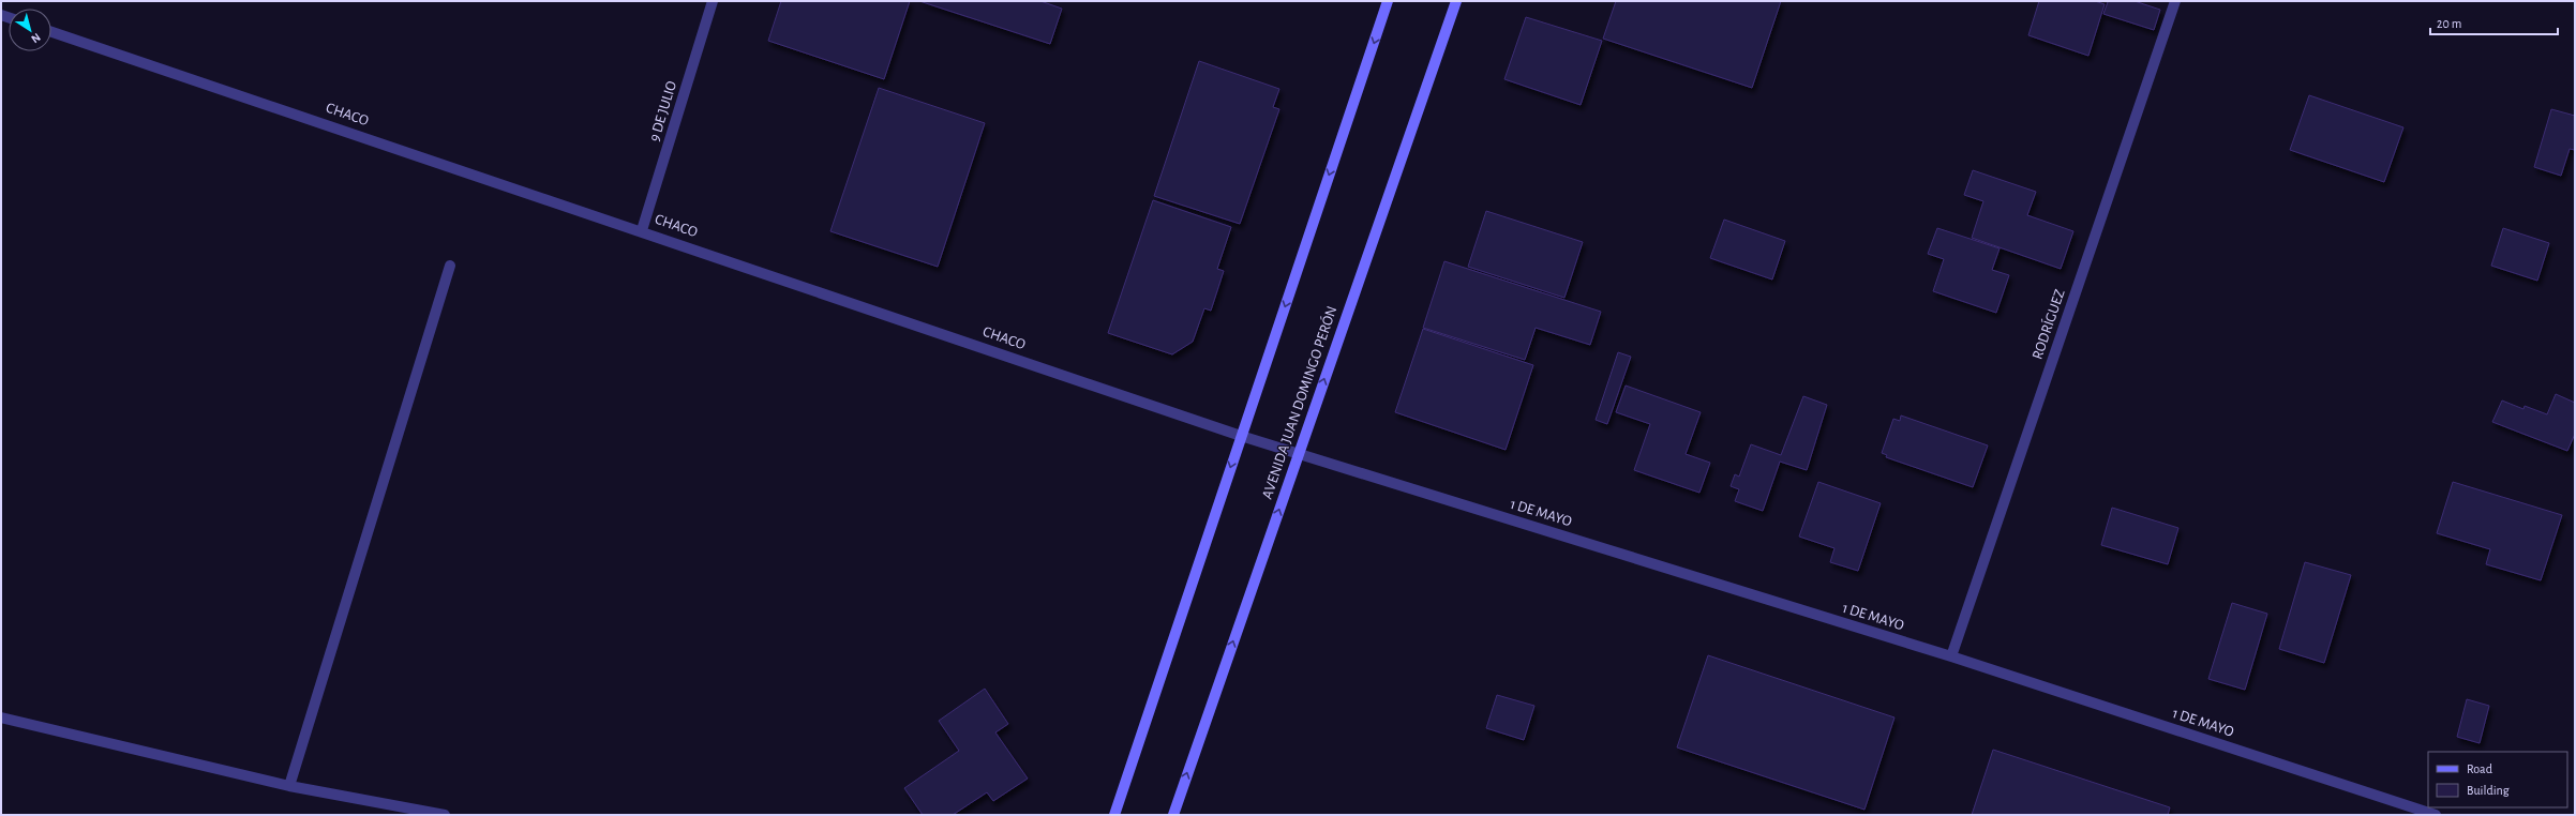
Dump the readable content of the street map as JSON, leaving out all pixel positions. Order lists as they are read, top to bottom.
{
  "streets": {
    "main road": ["AVENIDA JUAN DOMINGO PERÓN"],
    "street": [
      "9 DE JULIO",
      "CHACO",
      "RODRÍGUEZ",
      "1 DE MAYO"
    ]
  },
  "crossings": [
    ["9 DE JULIO", "CHACO"],
    ["CHACO", "AVENIDA JUAN DOMINGO PERÓN"],
    ["CHACO", "1 DE MAYO"],
    ["RODRÍGUEZ", "1 DE MAYO"],
    ["AVENIDA JUAN DOMINGO PERÓN", "1 DE MAYO"]
  ],
  "legend": ["Road", "Building"],
  "scale_bar": "20 m",
  "north": "bottom right"
}
